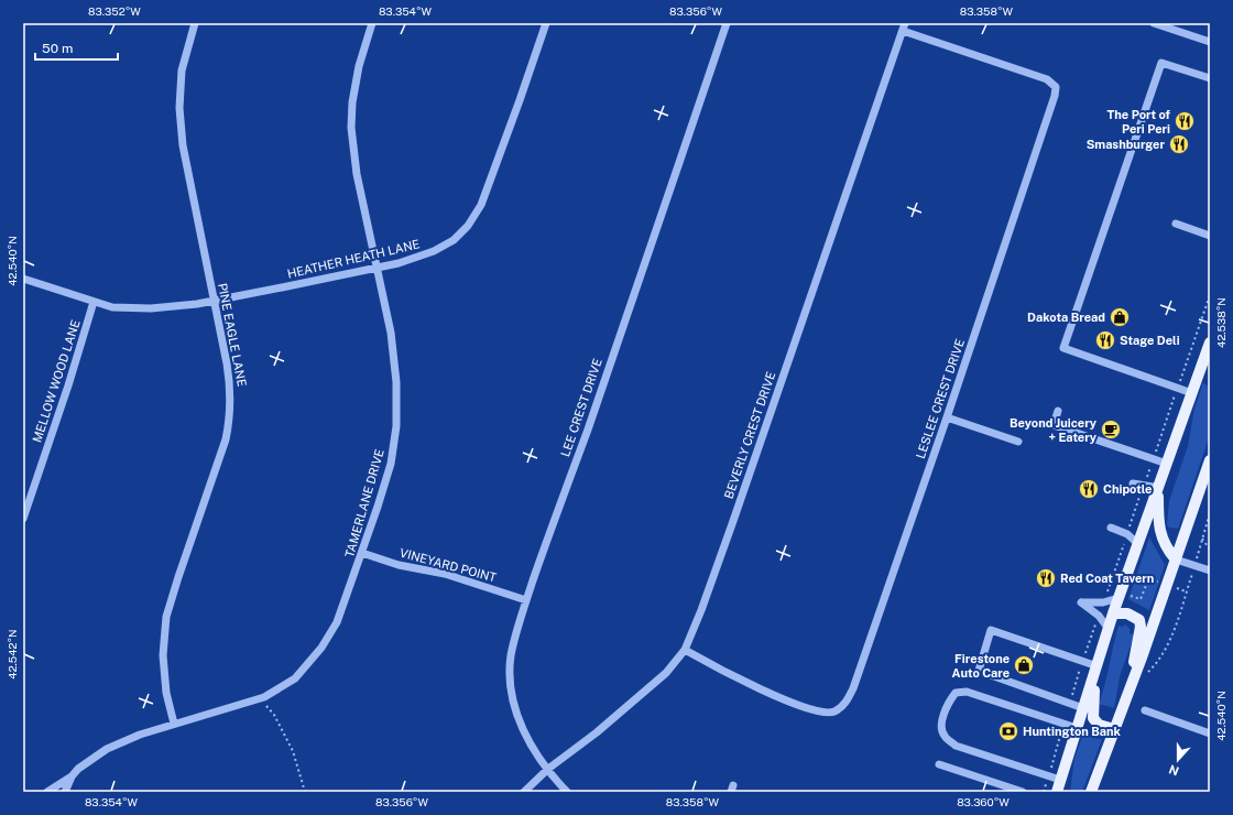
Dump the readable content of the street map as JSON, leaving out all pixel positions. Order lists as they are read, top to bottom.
{
  "streets": {
    "street": [
      "HEATHER HEATH LANE",
      "PINE EAGLE LANE",
      "MELLOW WOOD LANE",
      "LESLEE CREST DRIVE",
      "LEE CREST DRIVE",
      "BEVERLY CREST DRIVE",
      "TAMERLANE DRIVE",
      "VINEYARD POINT"
    ]
  },
  "crossings": [
    ["HEATHER HEATH LANE", "PINE EAGLE LANE"],
    ["HEATHER HEATH LANE", "MELLOW WOOD LANE"],
    ["HEATHER HEATH LANE", "TAMERLANE DRIVE"],
    ["PINE EAGLE LANE", "TAMERLANE DRIVE"],
    ["LESLEE CREST DRIVE", "BEVERLY CREST DRIVE"],
    ["LEE CREST DRIVE", "BEVERLY CREST DRIVE"],
    ["LEE CREST DRIVE", "VINEYARD POINT"],
    ["TAMERLANE DRIVE", "VINEYARD POINT"]
  ],
  "places": {
    "restaurant": [
      "The Port of Peri Peri",
      "Smashburger",
      "Stage Deli",
      "Chipotle",
      "Red Coat Tavern"
    ],
    "shop": ["Dakota Bread", "Firestone Auto Care"],
    "cafe": ["Beyond Juicery + Eatery"],
    "bank": ["Huntington Bank"]
  },
  "scale_bar": "50 m",
  "north": "bottom",
  "coordinates": [
    "83.352°W",
    "83.354°W",
    "83.356°W",
    "83.358°W",
    "42.540°N",
    "42.538°N",
    "42.542°N",
    "83.360°W"
  ]
}
